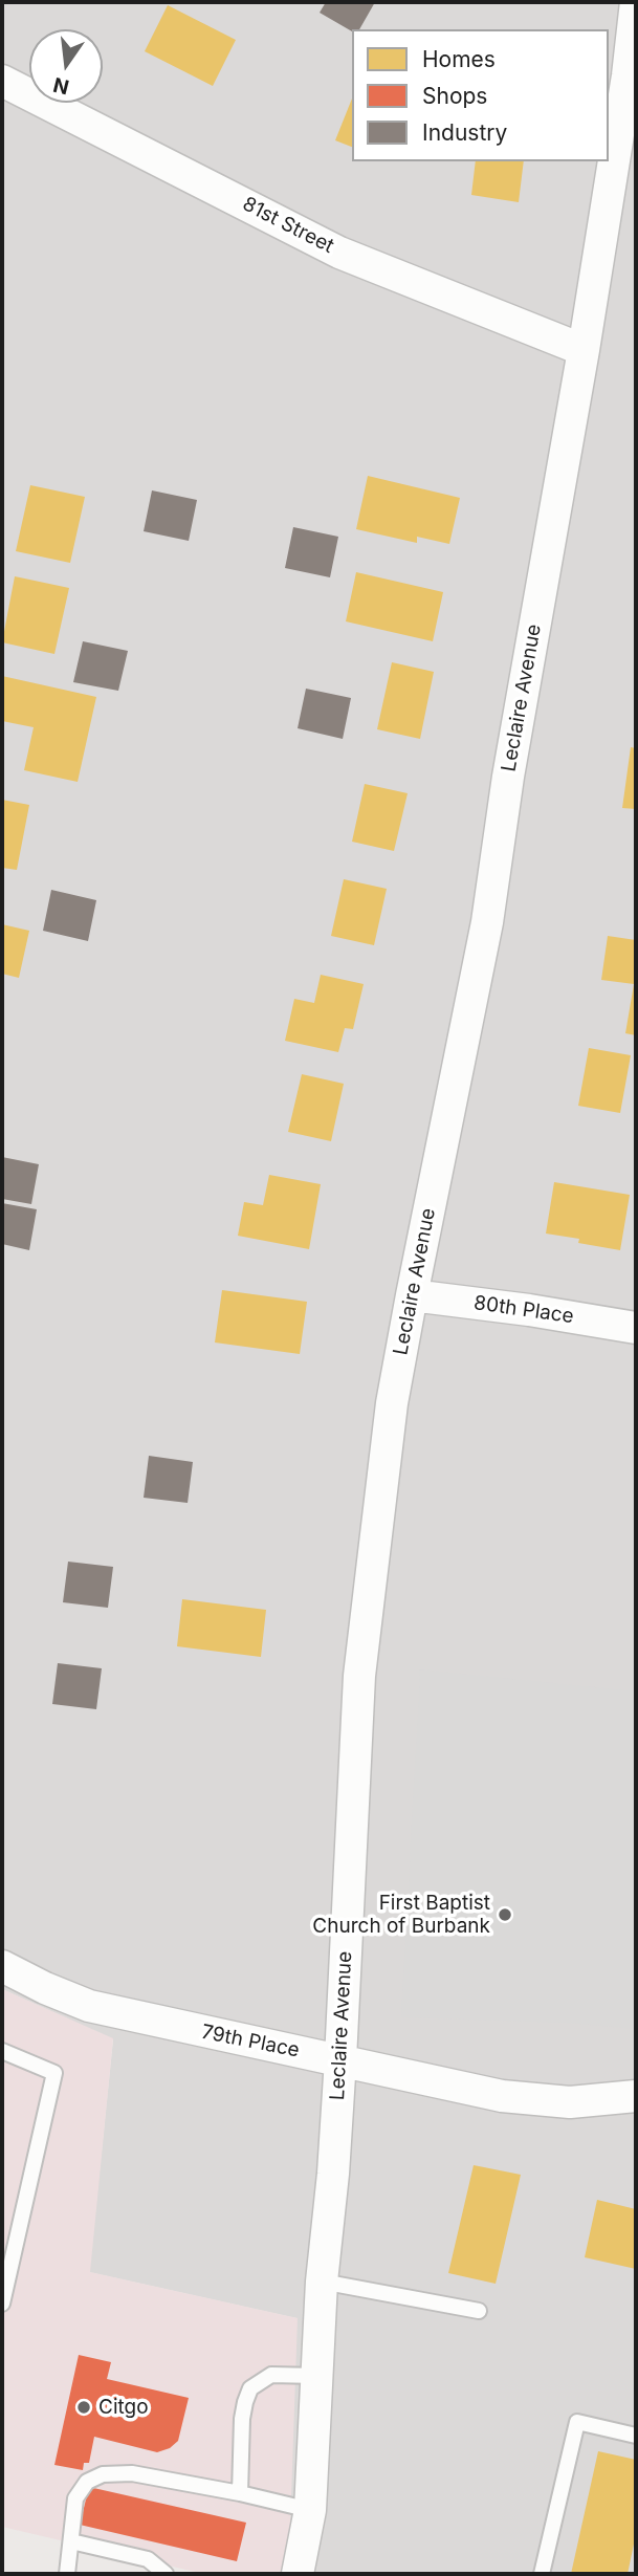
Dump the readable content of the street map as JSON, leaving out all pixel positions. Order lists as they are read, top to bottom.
{
  "streets": {
    "street": [
      "81st Street",
      "Leclaire Avenue",
      "80th Place",
      "79th Place"
    ]
  },
  "crossings": [
    ["81st Street", "Leclaire Avenue"],
    ["Leclaire Avenue", "80th Place"],
    ["Leclaire Avenue", "79th Place"]
  ],
  "places": ["First Baptist Church of Burbank", "Citgo"],
  "legend": ["Homes", "Shops", "Industry"],
  "north": "bottom"
}
